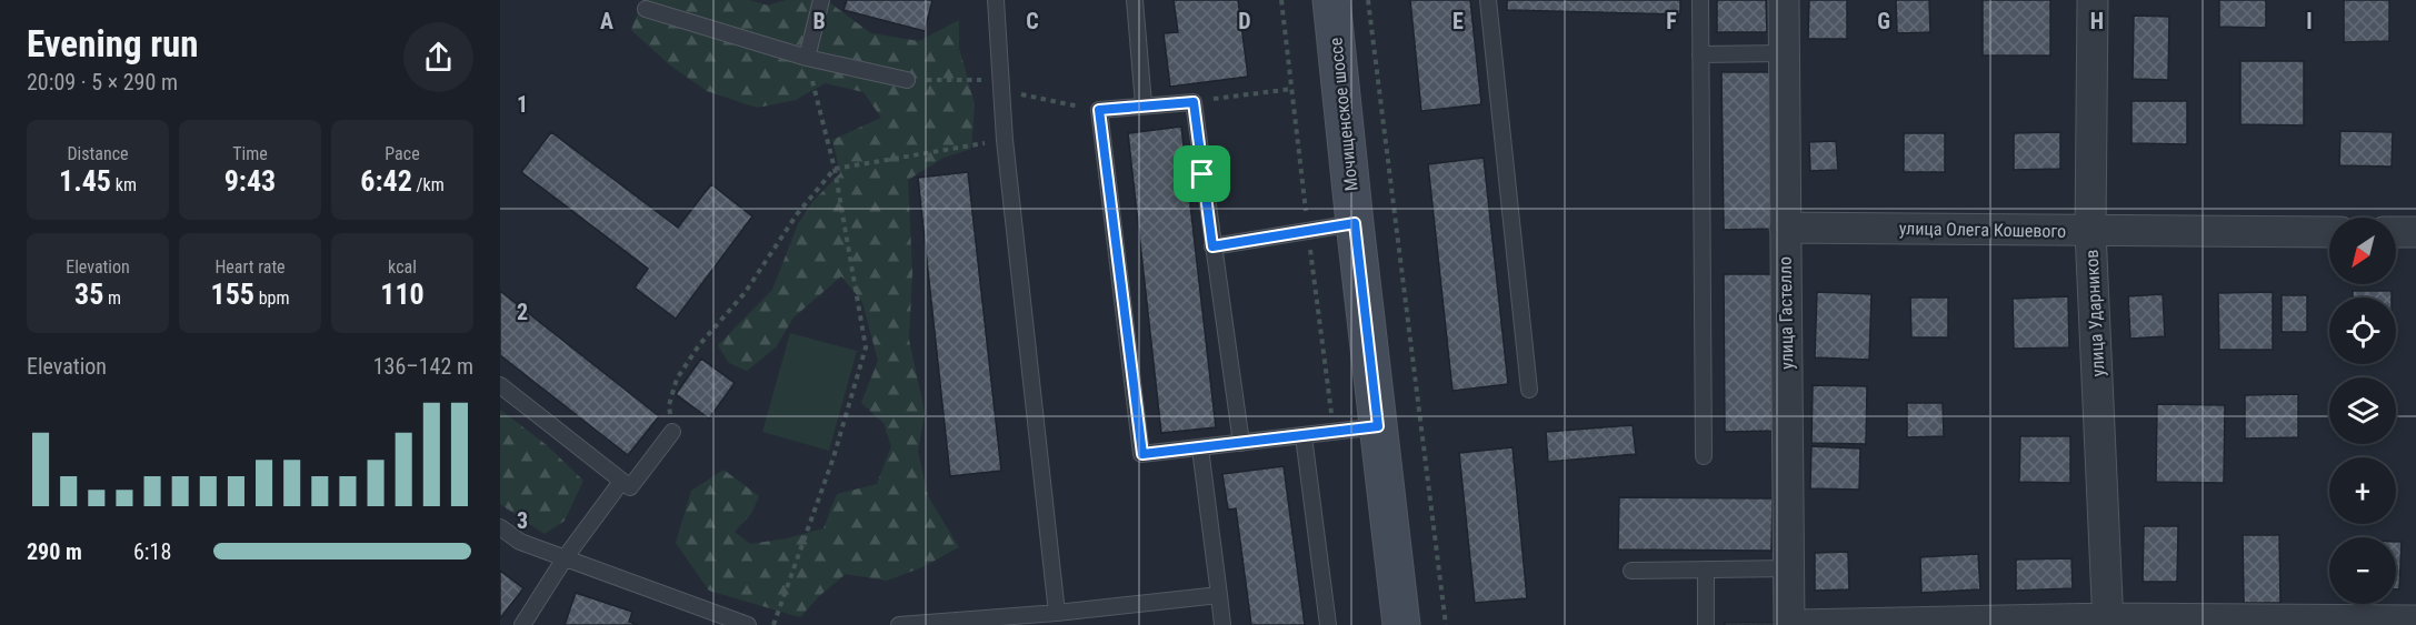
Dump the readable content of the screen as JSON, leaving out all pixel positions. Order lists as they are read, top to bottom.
{
  "streets": {
    "main road": ["Мочищенское шоссе"],
    "street": ["улица Олега Кошевого", "улица Гастелло", "улица Ударников"]
  },
  "crossings": [
    ["улица Олега Кошевого", "улица Гастелло"],
    ["улица Олега Кошевого", "улица Ударников"]
  ],
  "north": "bottom left",
  "page": {
    "heading": ["Evening run", "20:09 · 5 × 290 m"],
    "stats": [
      ["Distance", "1.45 km"],
      ["Time", "9:43"],
      ["Pace", "6:42 /km"],
      ["Elevation", "35 m"],
      ["Heart rate", "155 bpm"],
      ["kcal", "110"]
    ],
    "map_buttons": ["+", "−"],
    "chart": ["Elevation", "136–142 m"],
    "list": [
      {
        "name": "290 m",
        "note": "6:18"
      }
    ]
  },
  "grid": {
    "columns": [
      "A",
      "B",
      "C",
      "D",
      "E",
      "F",
      "G",
      "H",
      "I"
    ],
    "rows": ["1", "2", "3"]
  }
}
